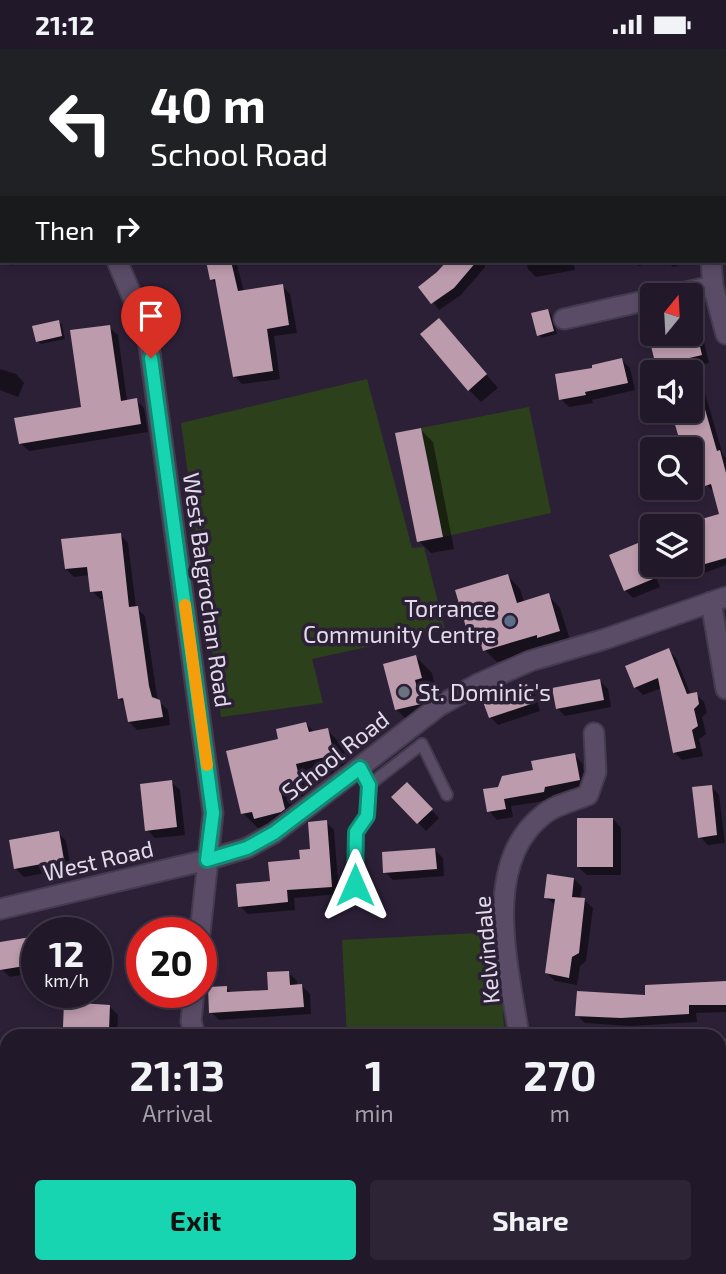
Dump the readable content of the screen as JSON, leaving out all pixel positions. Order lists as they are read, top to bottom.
{
  "streets": {
    "street": [
      "West Balgrochan Road",
      "School Road",
      "West Road",
      "Kelvindale"
    ]
  },
  "crossings": [
    ["West Balgrochan Road", "School Road"],
    ["West Balgrochan Road", "West Road"],
    ["School Road", "West Road"]
  ],
  "places": ["Torrance Community Centre", "St. Dominic's"],
  "north": "top",
  "page": {
    "status": "21:12",
    "turn": ["40 m", "School Road"],
    "then": "Then",
    "speed": "12 km/h",
    "limit": "20",
    "eta": [
      "21:13",
      "Arrival",
      "1",
      "min",
      "270",
      "m"
    ],
    "buttons": ["Exit", "Share"]
  }
}
